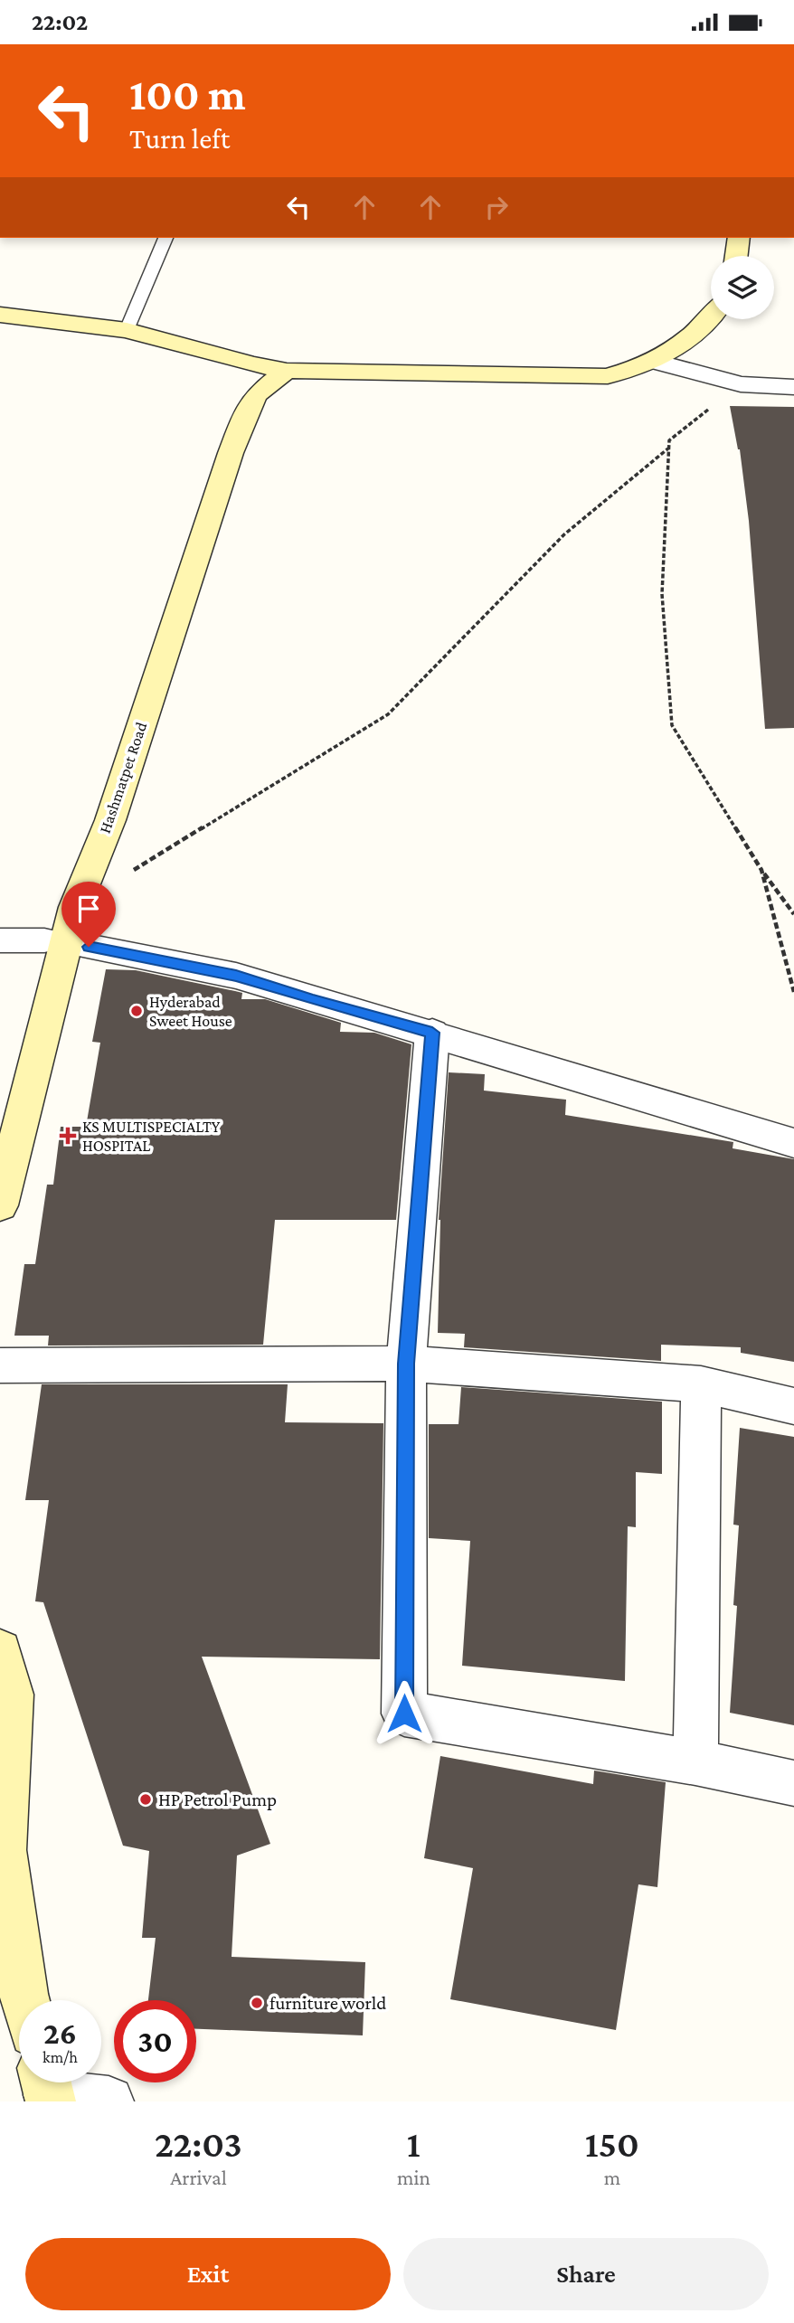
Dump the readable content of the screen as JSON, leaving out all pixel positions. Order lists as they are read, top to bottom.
{
  "streets": {
    "main road": ["Hashmatpet Road"]
  },
  "places": {
    "other": ["Hyderabad Sweet House", "HP Petrol Pump", "furniture world"],
    "health": ["KS MULTISPECIALTY HOSPITAL"]
  },
  "page": {
    "status": "22:02",
    "turn": ["100 m", "Turn left"],
    "speed": "26 km/h",
    "limit": "30",
    "eta": [
      "22:03",
      "Arrival",
      "1",
      "min",
      "150",
      "m"
    ],
    "buttons": ["Exit", "Share"]
  }
}
